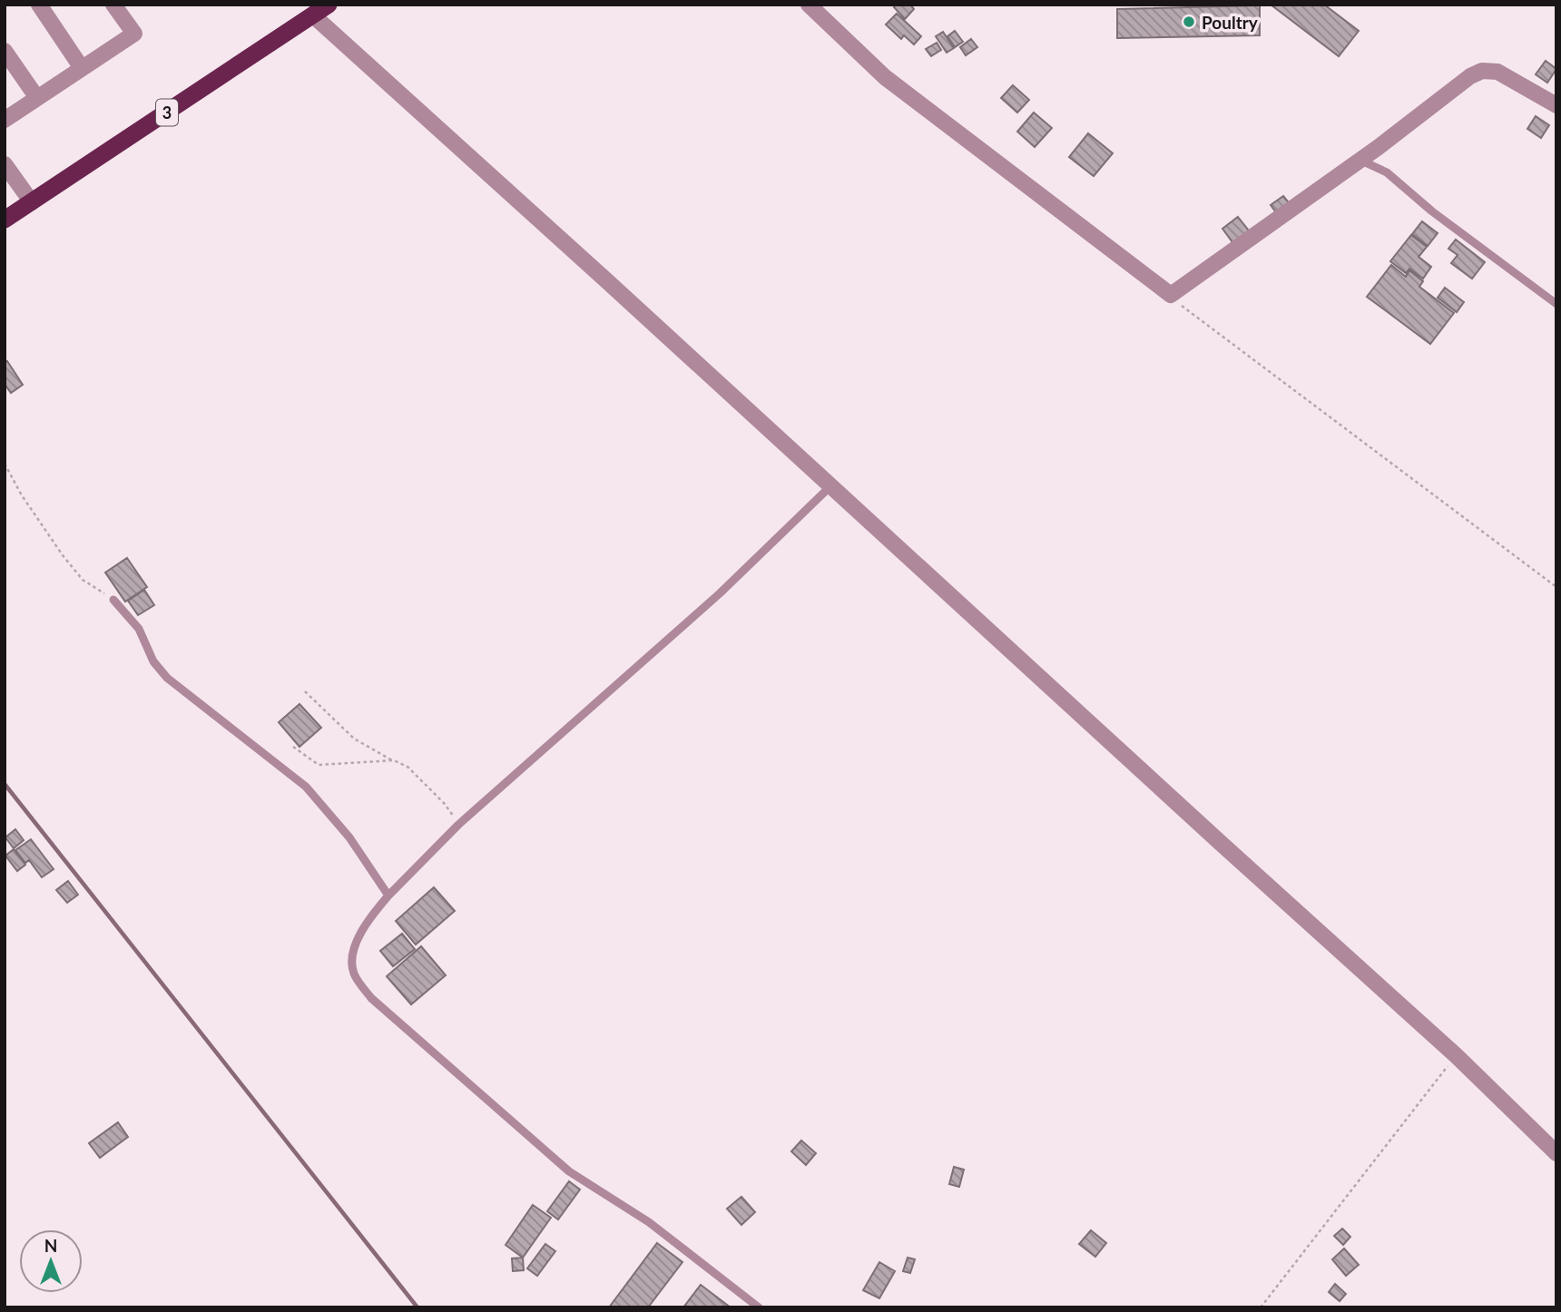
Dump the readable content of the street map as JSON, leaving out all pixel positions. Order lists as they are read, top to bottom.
{
  "streets": {
    "highway": ["3"]
  },
  "places": ["Poultry"],
  "north": "top"
}
